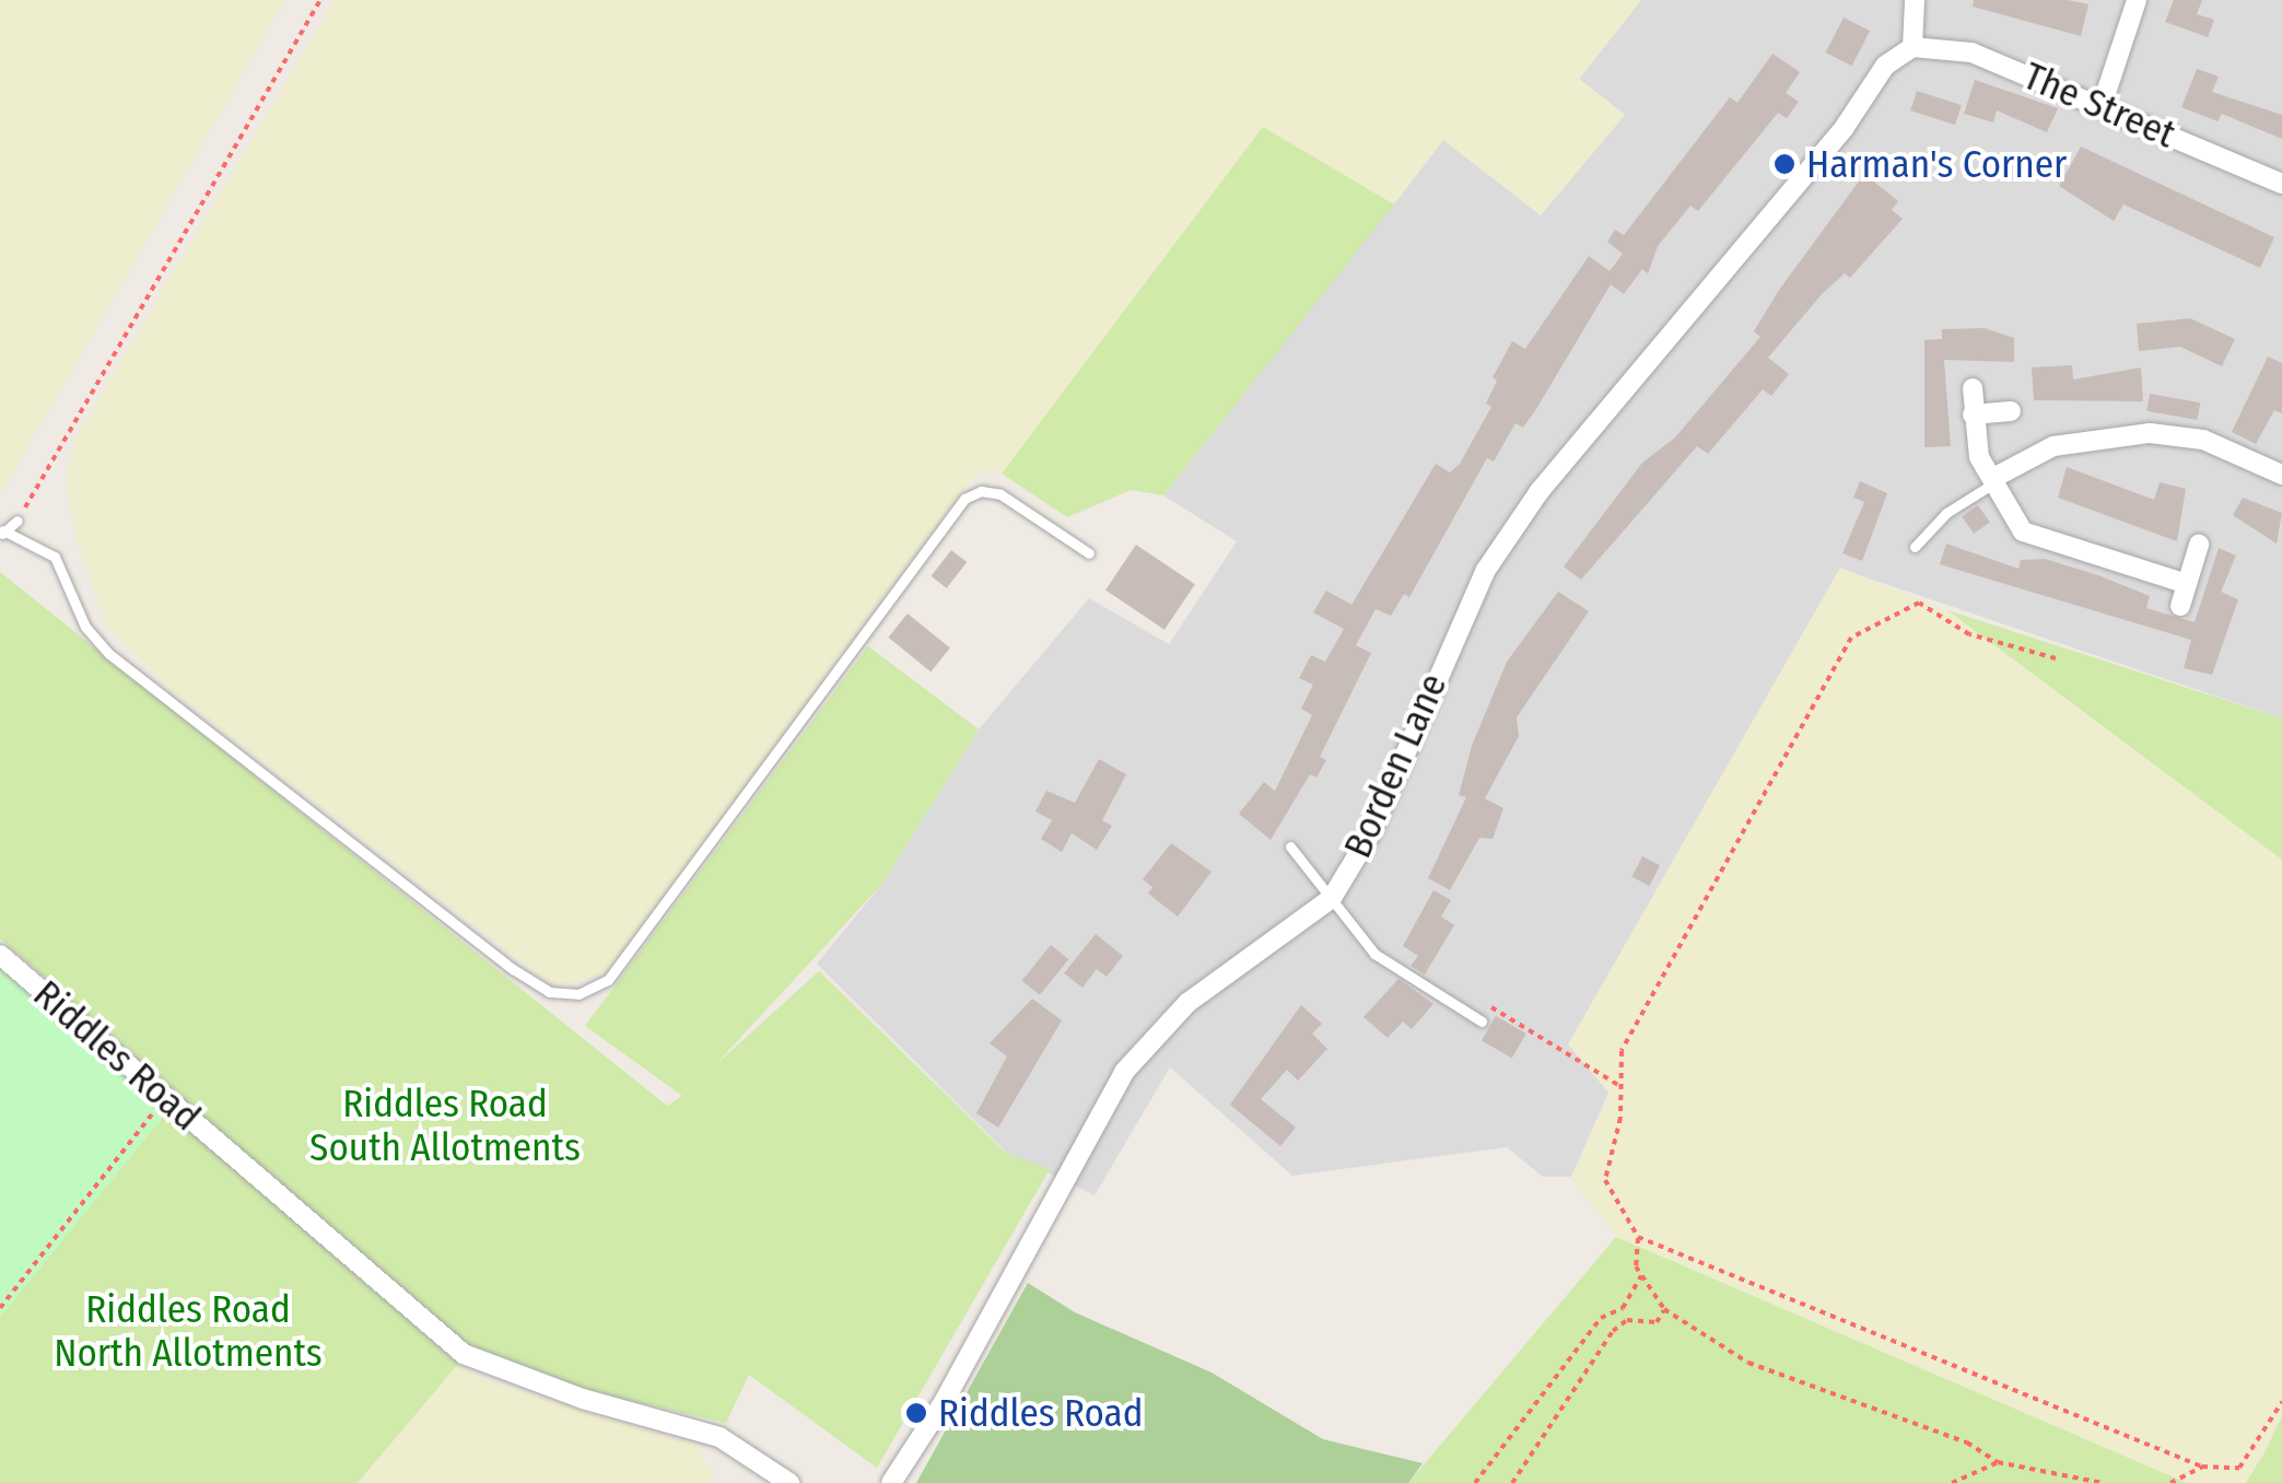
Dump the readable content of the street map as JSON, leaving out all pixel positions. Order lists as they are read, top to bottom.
{
  "streets": {
    "street": ["The Street", "Borden Lane", "Riddles Road"]
  },
  "crossings": [
    ["The Street", "Borden Lane"]
  ],
  "parks": ["Riddles Road South Allotments", "Riddles Road North Allotments"],
  "places": ["Harman's Corner", "Riddles Road"]
}
